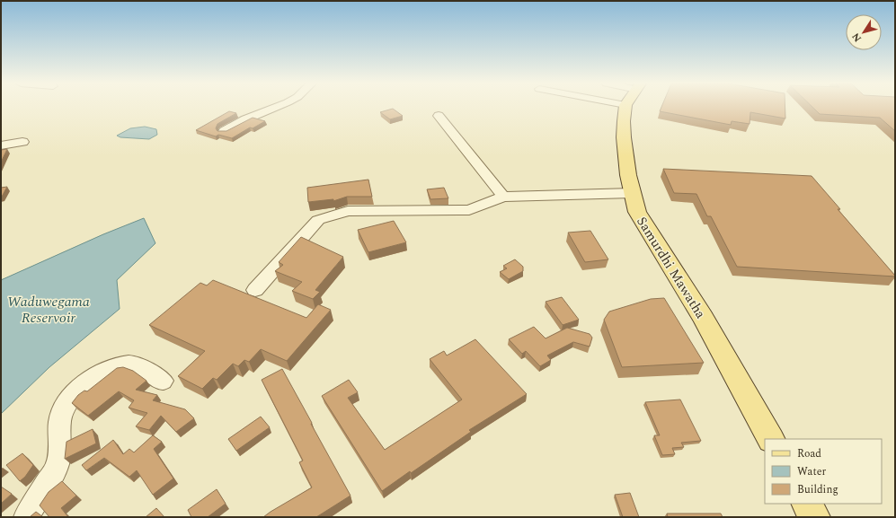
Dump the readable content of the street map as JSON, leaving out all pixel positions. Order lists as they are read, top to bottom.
{
  "streets": {
    "main road": ["Samurdhi Mawatha"]
  },
  "water": ["Waduwegama Reservoir"],
  "legend": ["Road", "Water", "Building"],
  "north": "bottom left"
}
